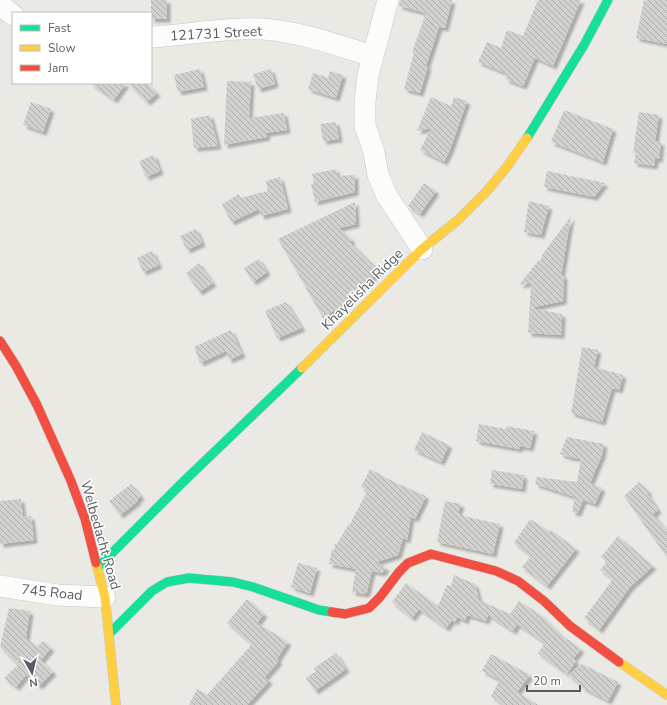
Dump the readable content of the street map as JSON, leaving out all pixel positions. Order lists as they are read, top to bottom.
{
  "streets": {
    "street": [
      "121731 Street",
      "Khayelisha Ridge",
      "Welbedacht Road",
      "745 Road"
    ]
  },
  "crossings": [
    ["Khayelisha Ridge", "Welbedacht Road"],
    ["Welbedacht Road", "745 Road"]
  ],
  "legend": ["Fast", "Slow", "Jam"],
  "scale_bar": "20 m",
  "north": "bottom"
}
